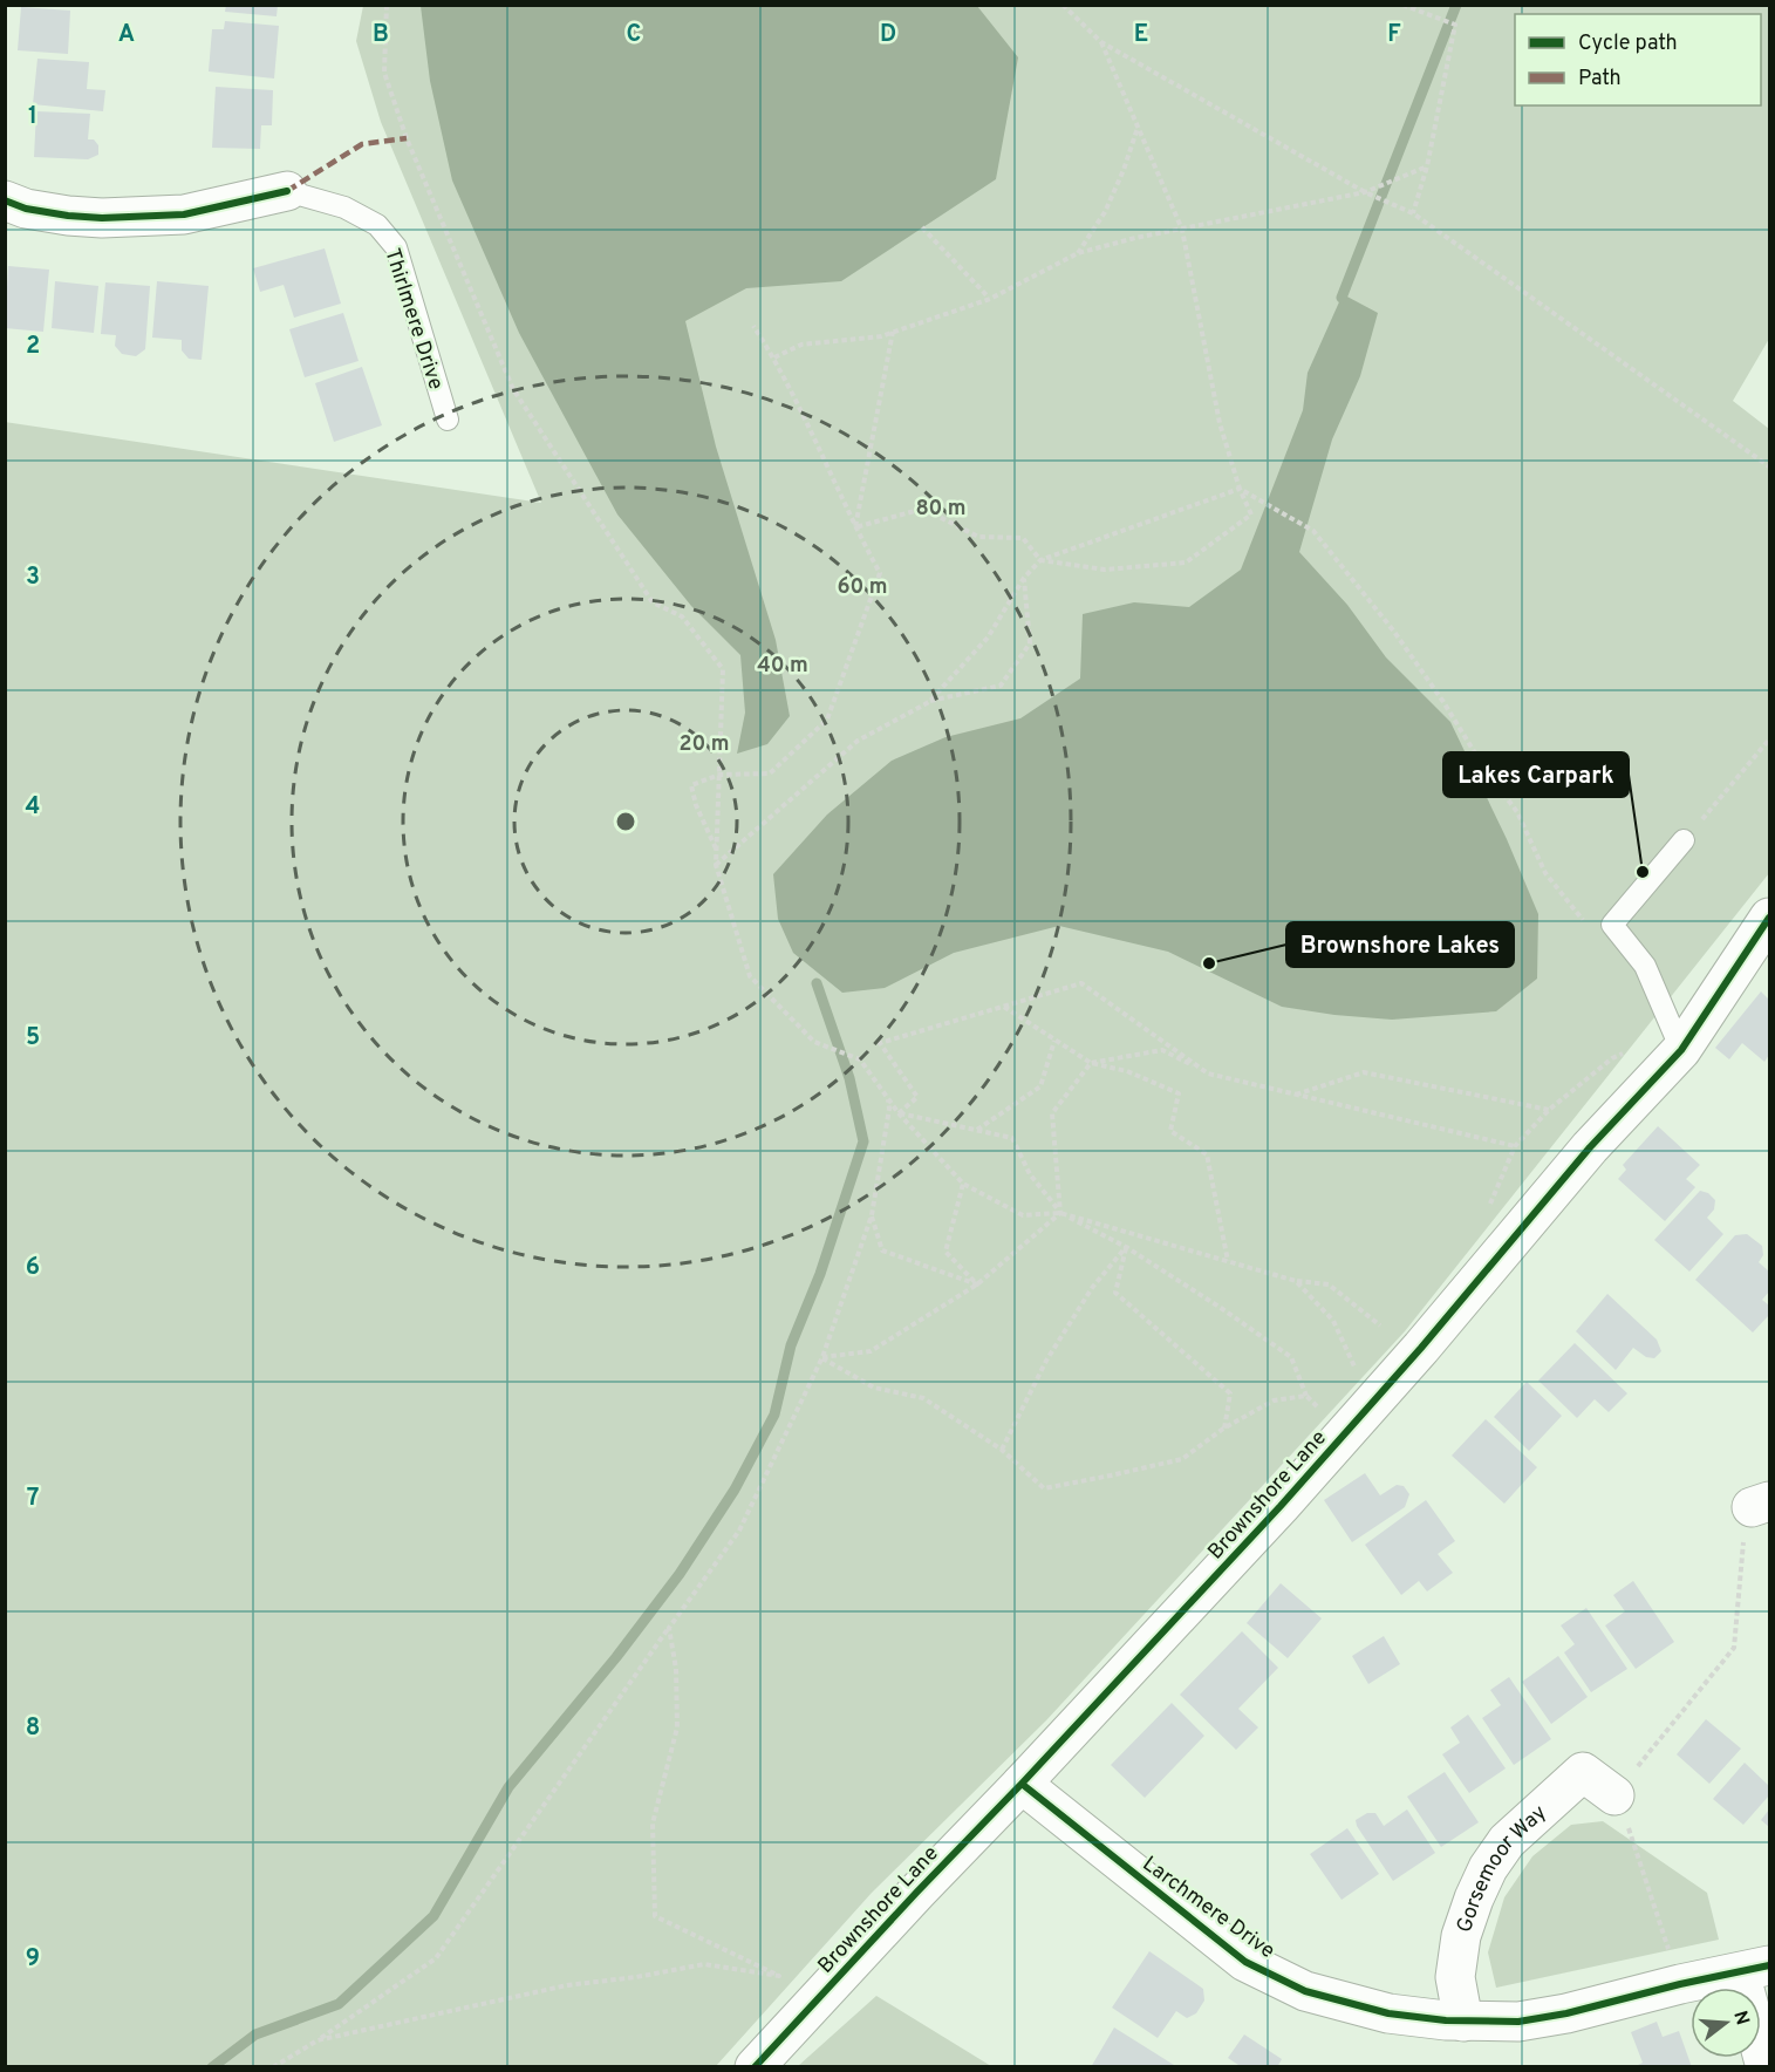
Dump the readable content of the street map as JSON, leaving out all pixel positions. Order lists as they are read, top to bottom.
{
  "streets": {
    "street": [
      "Thirlmere Drive",
      "Brownshore Lane",
      "Gorsemoor Way",
      "Larchmere Drive"
    ]
  },
  "crossings": [
    ["Brownshore Lane", "Larchmere Drive"],
    ["Gorsemoor Way", "Larchmere Drive"]
  ],
  "places": ["Lakes Carpark", "Brownshore Lakes"],
  "legend": ["Cycle path", "Path"],
  "north": "right",
  "grid": {
    "columns": [
      "A",
      "B",
      "C",
      "D",
      "E",
      "F"
    ],
    "rows": [
      "1",
      "2",
      "3",
      "4",
      "5",
      "6",
      "7",
      "8",
      "9"
    ]
  },
  "rings": [
    "80 m",
    "60 m",
    "40 m",
    "20 m"
  ]
}
